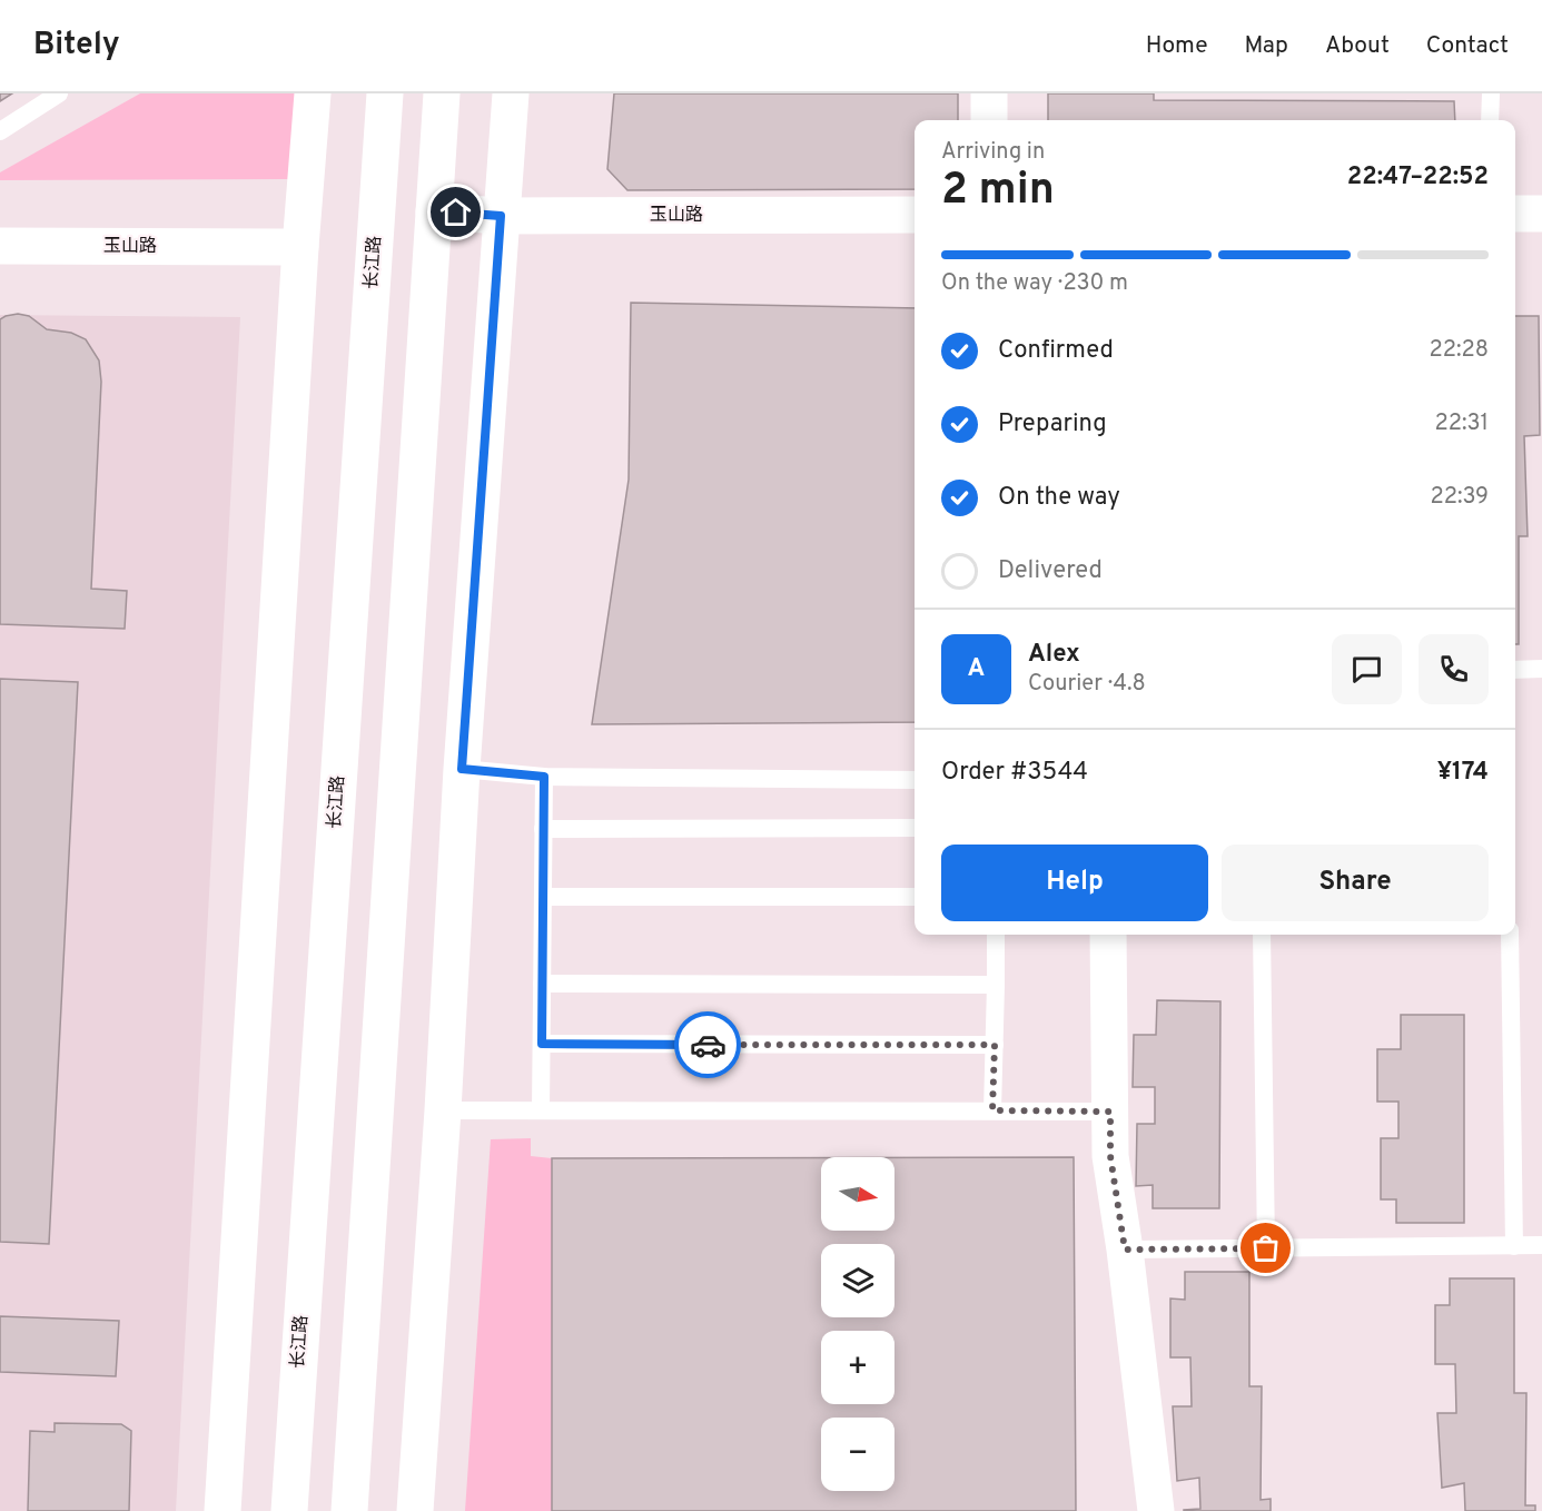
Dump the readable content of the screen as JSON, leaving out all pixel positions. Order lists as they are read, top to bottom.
{
  "streets": {
    "main road": ["玉山路", "长江路"]
  },
  "north": "right",
  "page": {
    "header": "Bitely",
    "nav": [
      "Home",
      "Map",
      "About",
      "Contact"
    ],
    "heading": ["2 min", "Arriving in", "22:47–22:52"],
    "panel": [
      "Alex",
      "Courier · 4.8",
      "Order #3544",
      "¥174"
    ],
    "bar": "On the way · 230 m",
    "list": [
      ["Confirmed", "22:28"],
      ["Preparing", "22:31"],
      ["On the way", "22:39"],
      "Delivered"
    ],
    "round": "A",
    "buttons": ["Help", "Share"],
    "map_buttons": ["+", "−"]
  }
}
